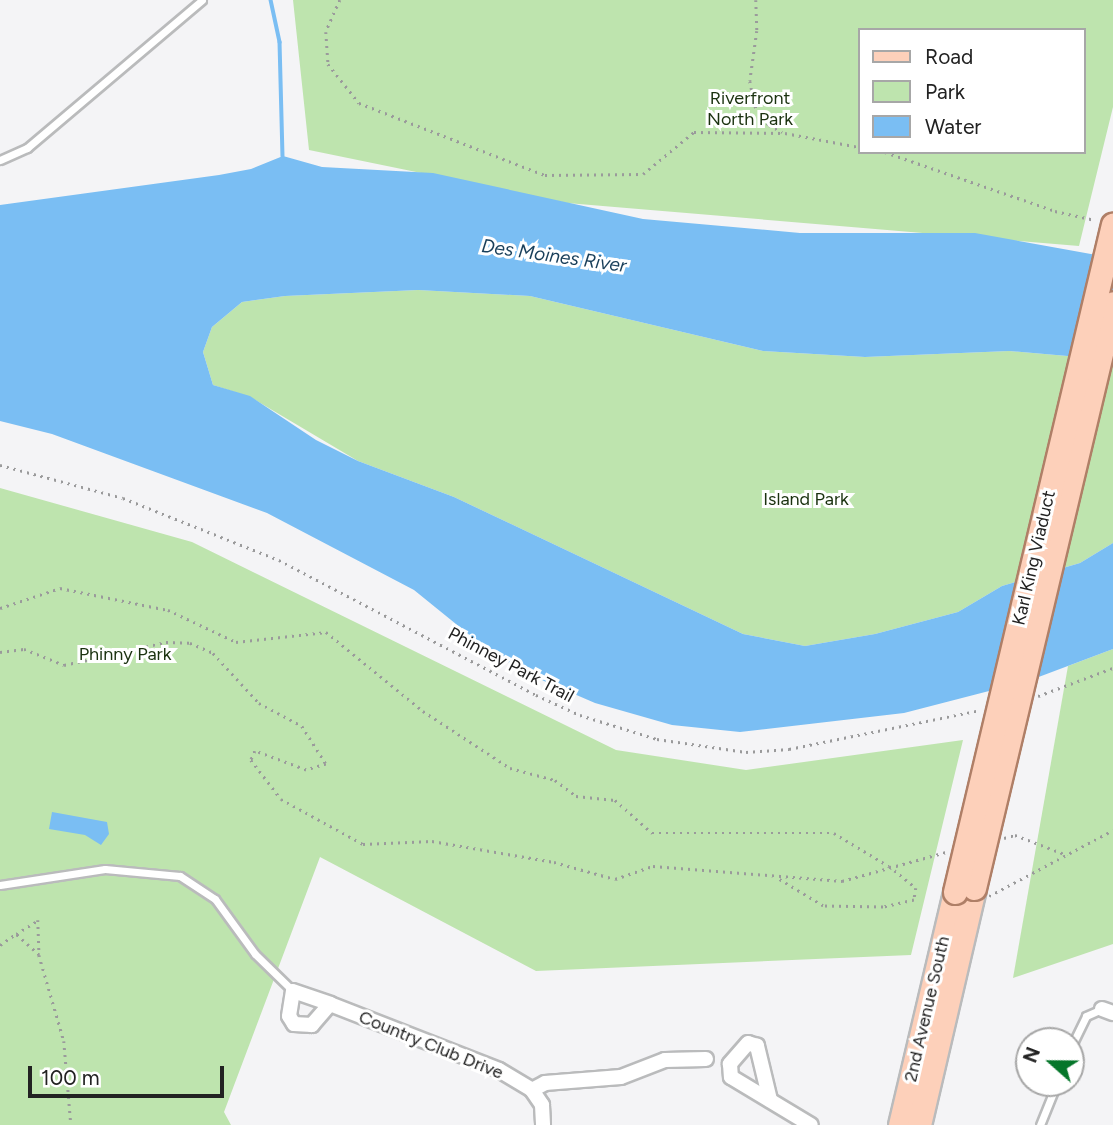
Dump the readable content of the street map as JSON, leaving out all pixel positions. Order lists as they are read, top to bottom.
{
  "streets": {
    "main road": ["Karl King Viaduct", "2nd Avenue South"],
    "street": ["Country Club Drive"],
    "path": ["Phinney Park Trail"]
  },
  "crossings": [
    ["Karl King Viaduct", "2nd Avenue South"]
  ],
  "water": ["Des Moines River"],
  "parks": ["Riverfront North Park", "Island Park", "Phinny Park"],
  "legend": ["Road", "Park", "Water"],
  "scale_bar": "100 m",
  "north": "left"
}
